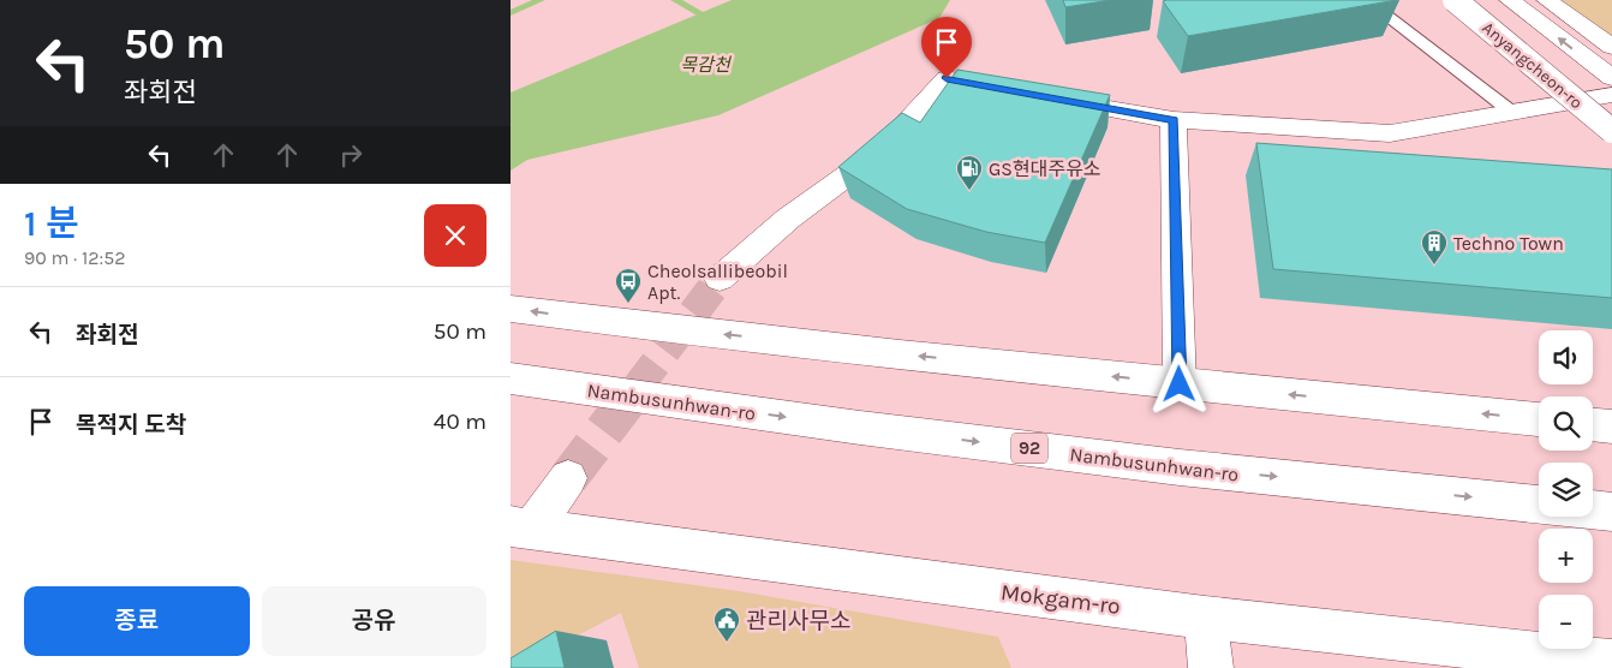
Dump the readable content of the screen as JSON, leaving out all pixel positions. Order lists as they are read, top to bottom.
{
  "streets": {
    "street": [
      "Anyangcheon-ro",
      "Nambusunhwan-ro",
      "92",
      "Mokgam-ro"
    ]
  },
  "water": ["목감천"],
  "places": {
    "fuel station": ["GS현대주유소"],
    "building": ["Techno Town"],
    "bus stop": ["Cheolsallibeobil Apt."],
    "public building": ["관리사무소"]
  },
  "page": {
    "turn": ["50 m", "좌회전"],
    "heading": ["1 분", "90 m · 12:52"],
    "list": [
      {
        "name": "좌회전",
        "value": "50 m"
      },
      {
        "name": "목적지 도착",
        "value": "40 m"
      }
    ],
    "map_buttons": ["+", "−"],
    "buttons": ["종료", "공유"]
  }
}
